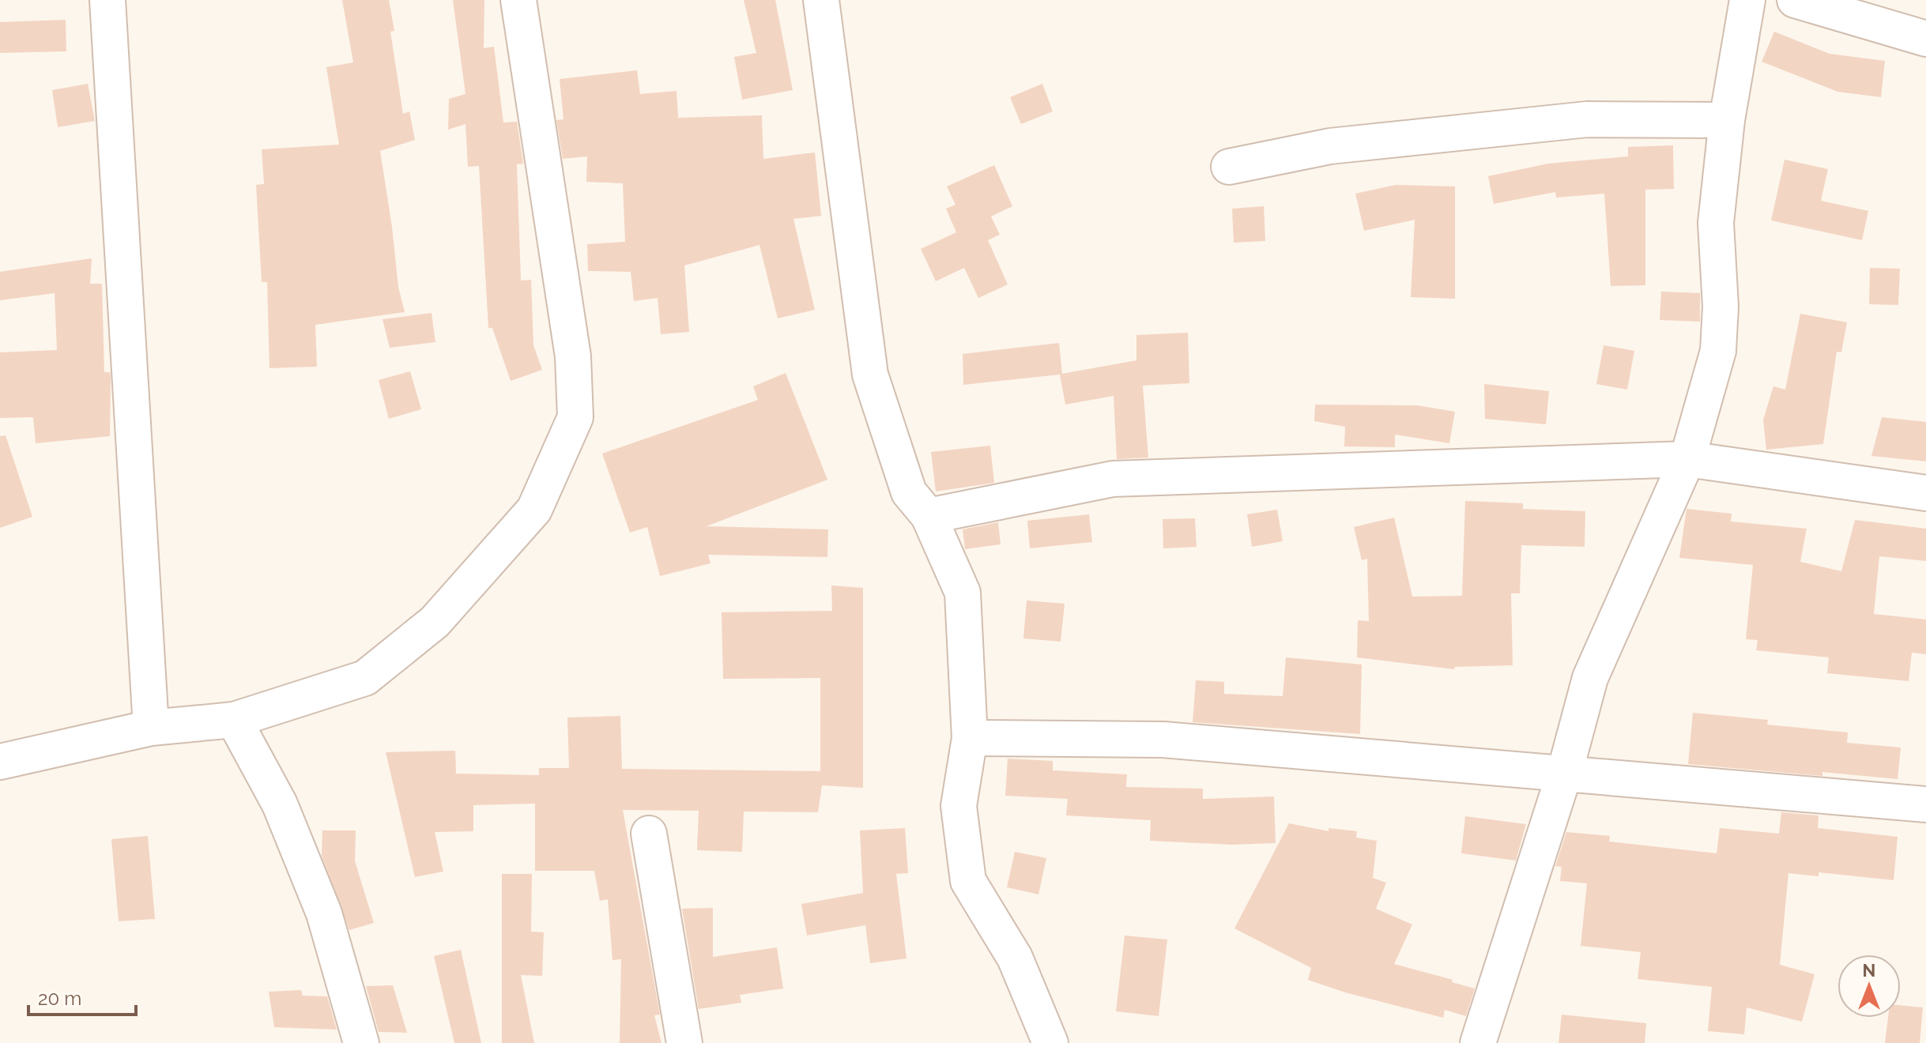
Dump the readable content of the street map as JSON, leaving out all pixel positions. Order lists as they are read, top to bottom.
{
  "scale_bar": "20 m",
  "north": "top"
}
